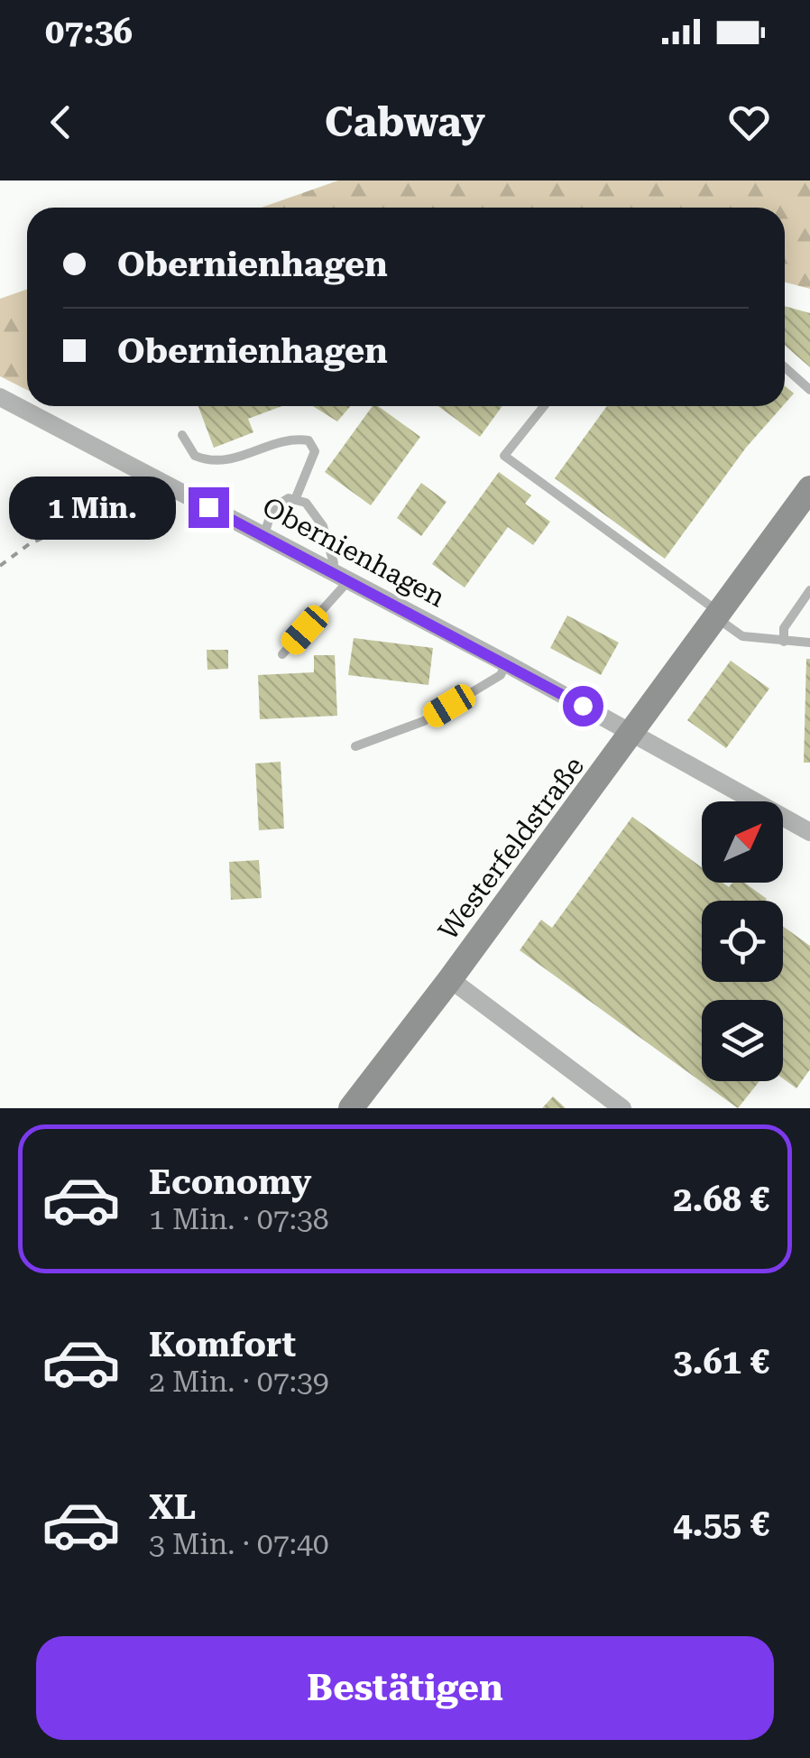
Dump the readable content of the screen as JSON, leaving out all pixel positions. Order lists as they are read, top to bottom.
{
  "streets": {
    "street": ["Obernienhagen", "Westerfeldstraße"]
  },
  "crossings": [
    ["Obernienhagen", "Westerfeldstraße"]
  ],
  "north": "top right",
  "page": {
    "status": "07:36",
    "header": "Cabway",
    "banner": ["Obernienhagen", "Obernienhagen"],
    "bubble": "1 Min.",
    "list": [
      {
        "name": "Economy",
        "note": "1 Min. · 07:38",
        "value": "2.68 €"
      },
      {
        "name": "Komfort",
        "note": "2 Min. · 07:39",
        "value": "3.61 €"
      },
      {
        "name": "XL",
        "note": "3 Min. · 07:40",
        "value": "4.55 €"
      }
    ],
    "buttons": "Bestätigen"
  }
}
